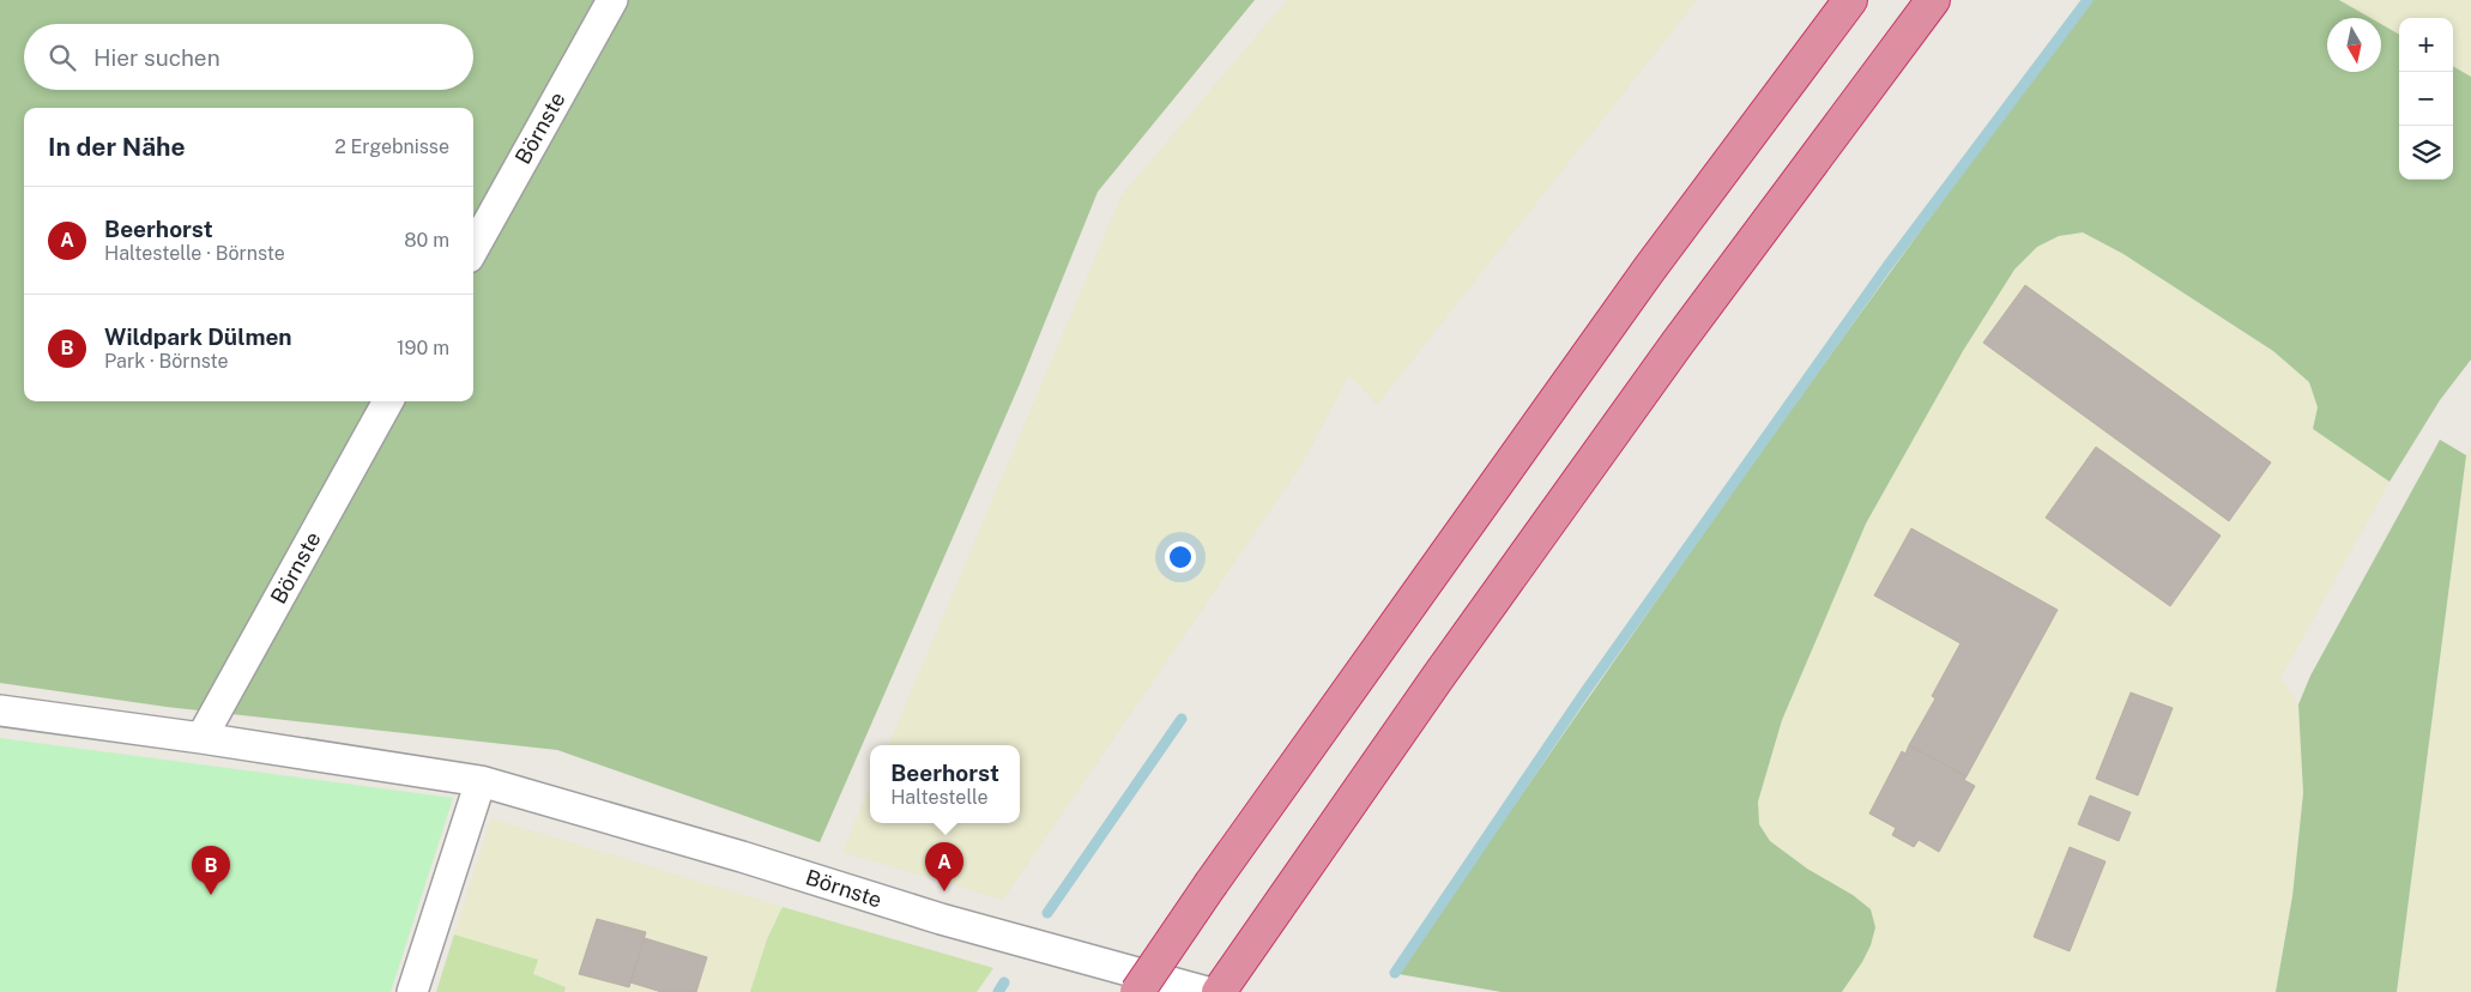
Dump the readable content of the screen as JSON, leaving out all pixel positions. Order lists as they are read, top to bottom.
{
  "streets": {
    "street": ["Börnste"]
  },
  "north": "bottom",
  "page": {
    "map_buttons": ["+", "−"],
    "search": "Hier suchen",
    "heading": ["In der Nähe", "2 Ergebnisse"],
    "list": [
      {
        "mark": "A",
        "name": "Beerhorst",
        "note": "Haltestelle · Börnste",
        "value": "80 m"
      },
      {
        "mark": "B",
        "name": "Wildpark Dülmen",
        "note": "Park · Börnste",
        "value": "190 m"
      }
    ],
    "popup": ["Beerhorst", "Haltestelle"],
    "pins": ["A", "B"]
  }
}
